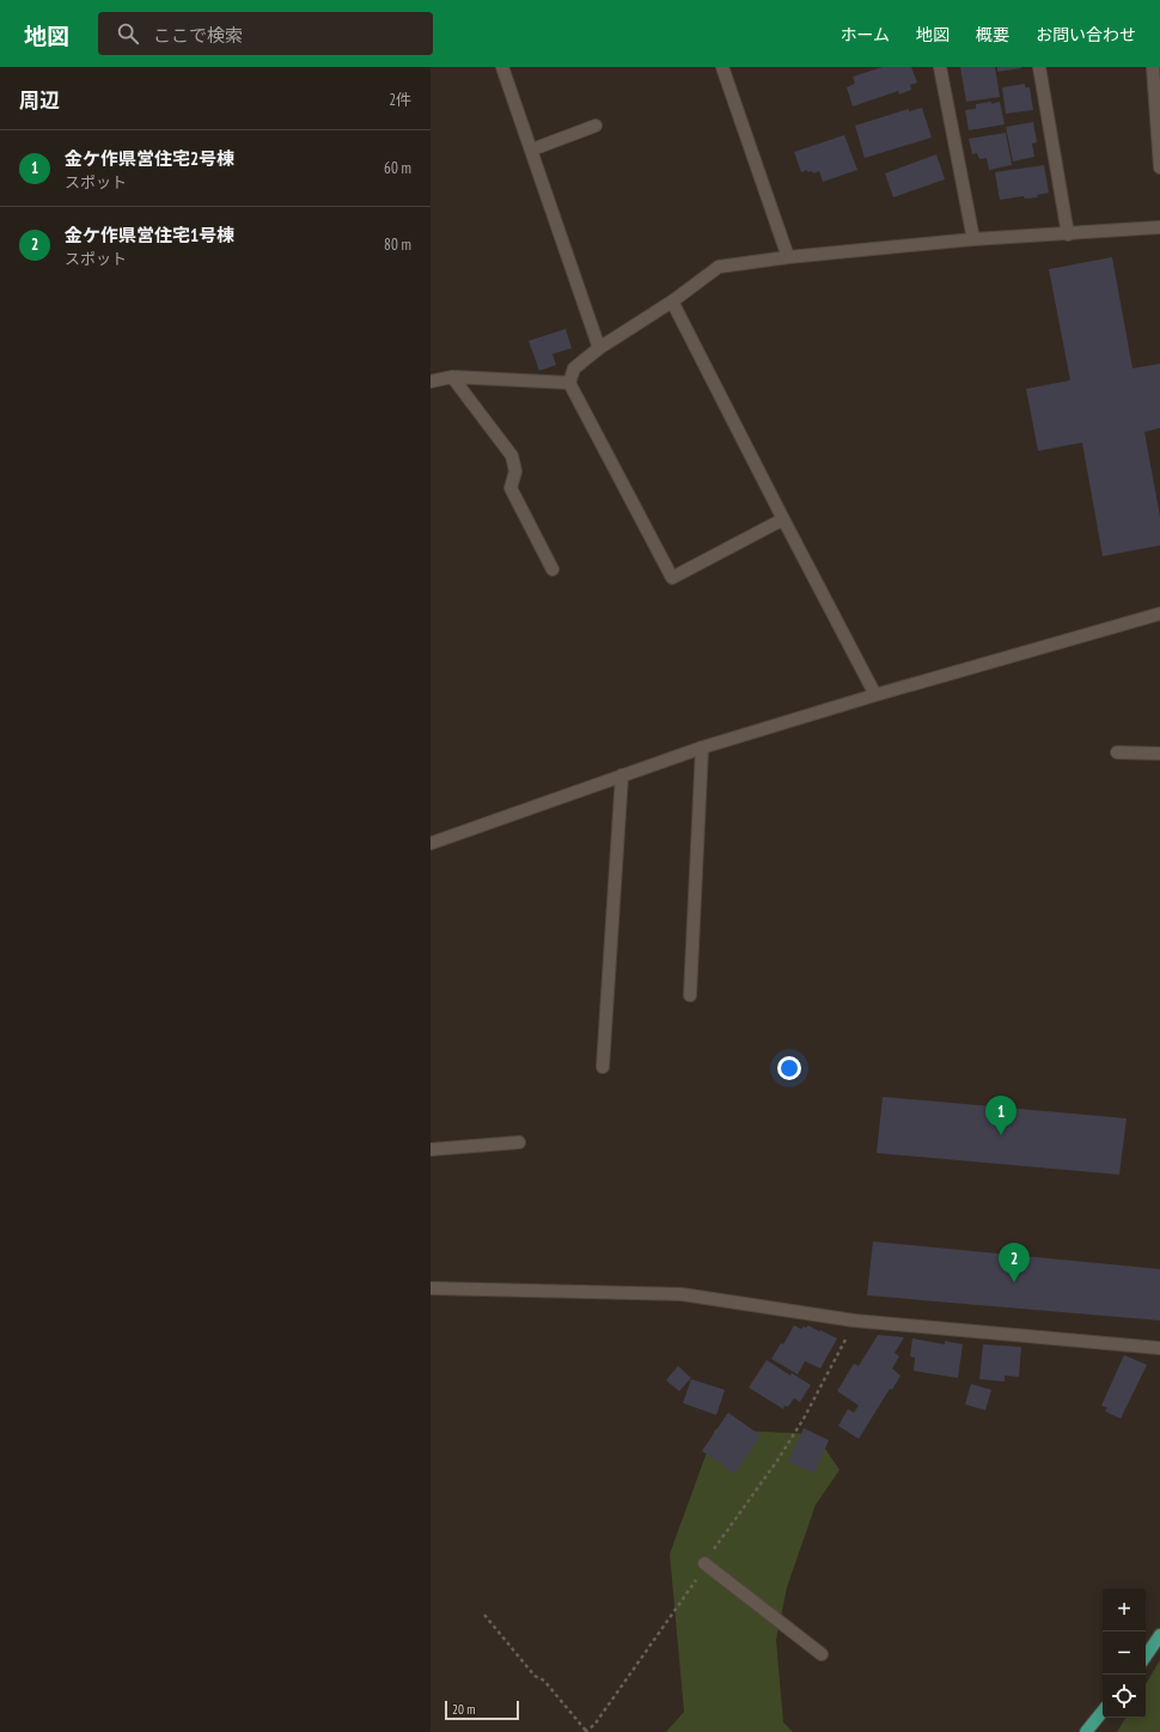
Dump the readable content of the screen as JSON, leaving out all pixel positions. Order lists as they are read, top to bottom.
{
  "scale_bar": "20 m",
  "page": {
    "header": "地図",
    "search": "ここで検索",
    "nav": [
      "ホーム",
      "地図",
      "概要",
      "お問い合わせ"
    ],
    "heading": ["周辺", "2件"],
    "list": [
      {
        "mark": "1",
        "name": "金ケ作県営住宅2号棟",
        "note": "スポット",
        "value": "60 m"
      },
      {
        "mark": "2",
        "name": "金ケ作県営住宅1号棟",
        "note": "スポット",
        "value": "80 m"
      }
    ],
    "pins": ["1", "2"],
    "map_buttons": ["+", "−"],
    "scale": "20 m"
  }
}
